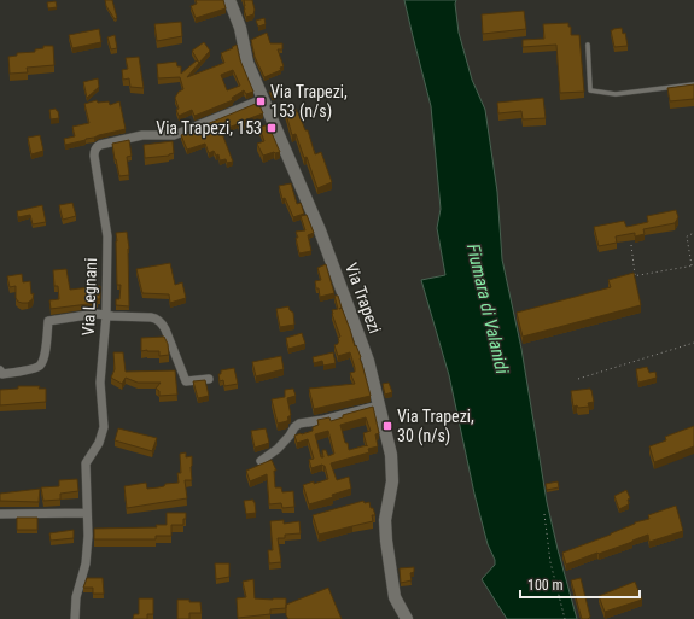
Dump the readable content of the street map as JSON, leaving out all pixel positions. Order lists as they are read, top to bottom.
{
  "streets": {
    "street": ["Via Legnani", "Via Trapezi"]
  },
  "crossings": [
    ["Via Legnani", "Via Trapezi"]
  ],
  "water": ["Fiumara di Valanidi"],
  "places": {
    "transit": ["Via Trapezi, 153 (n/s)", "Via Trapezi, 153", "Via Trapezi, 30 (n/s)"]
  },
  "scale_bar": "100 m"
}
